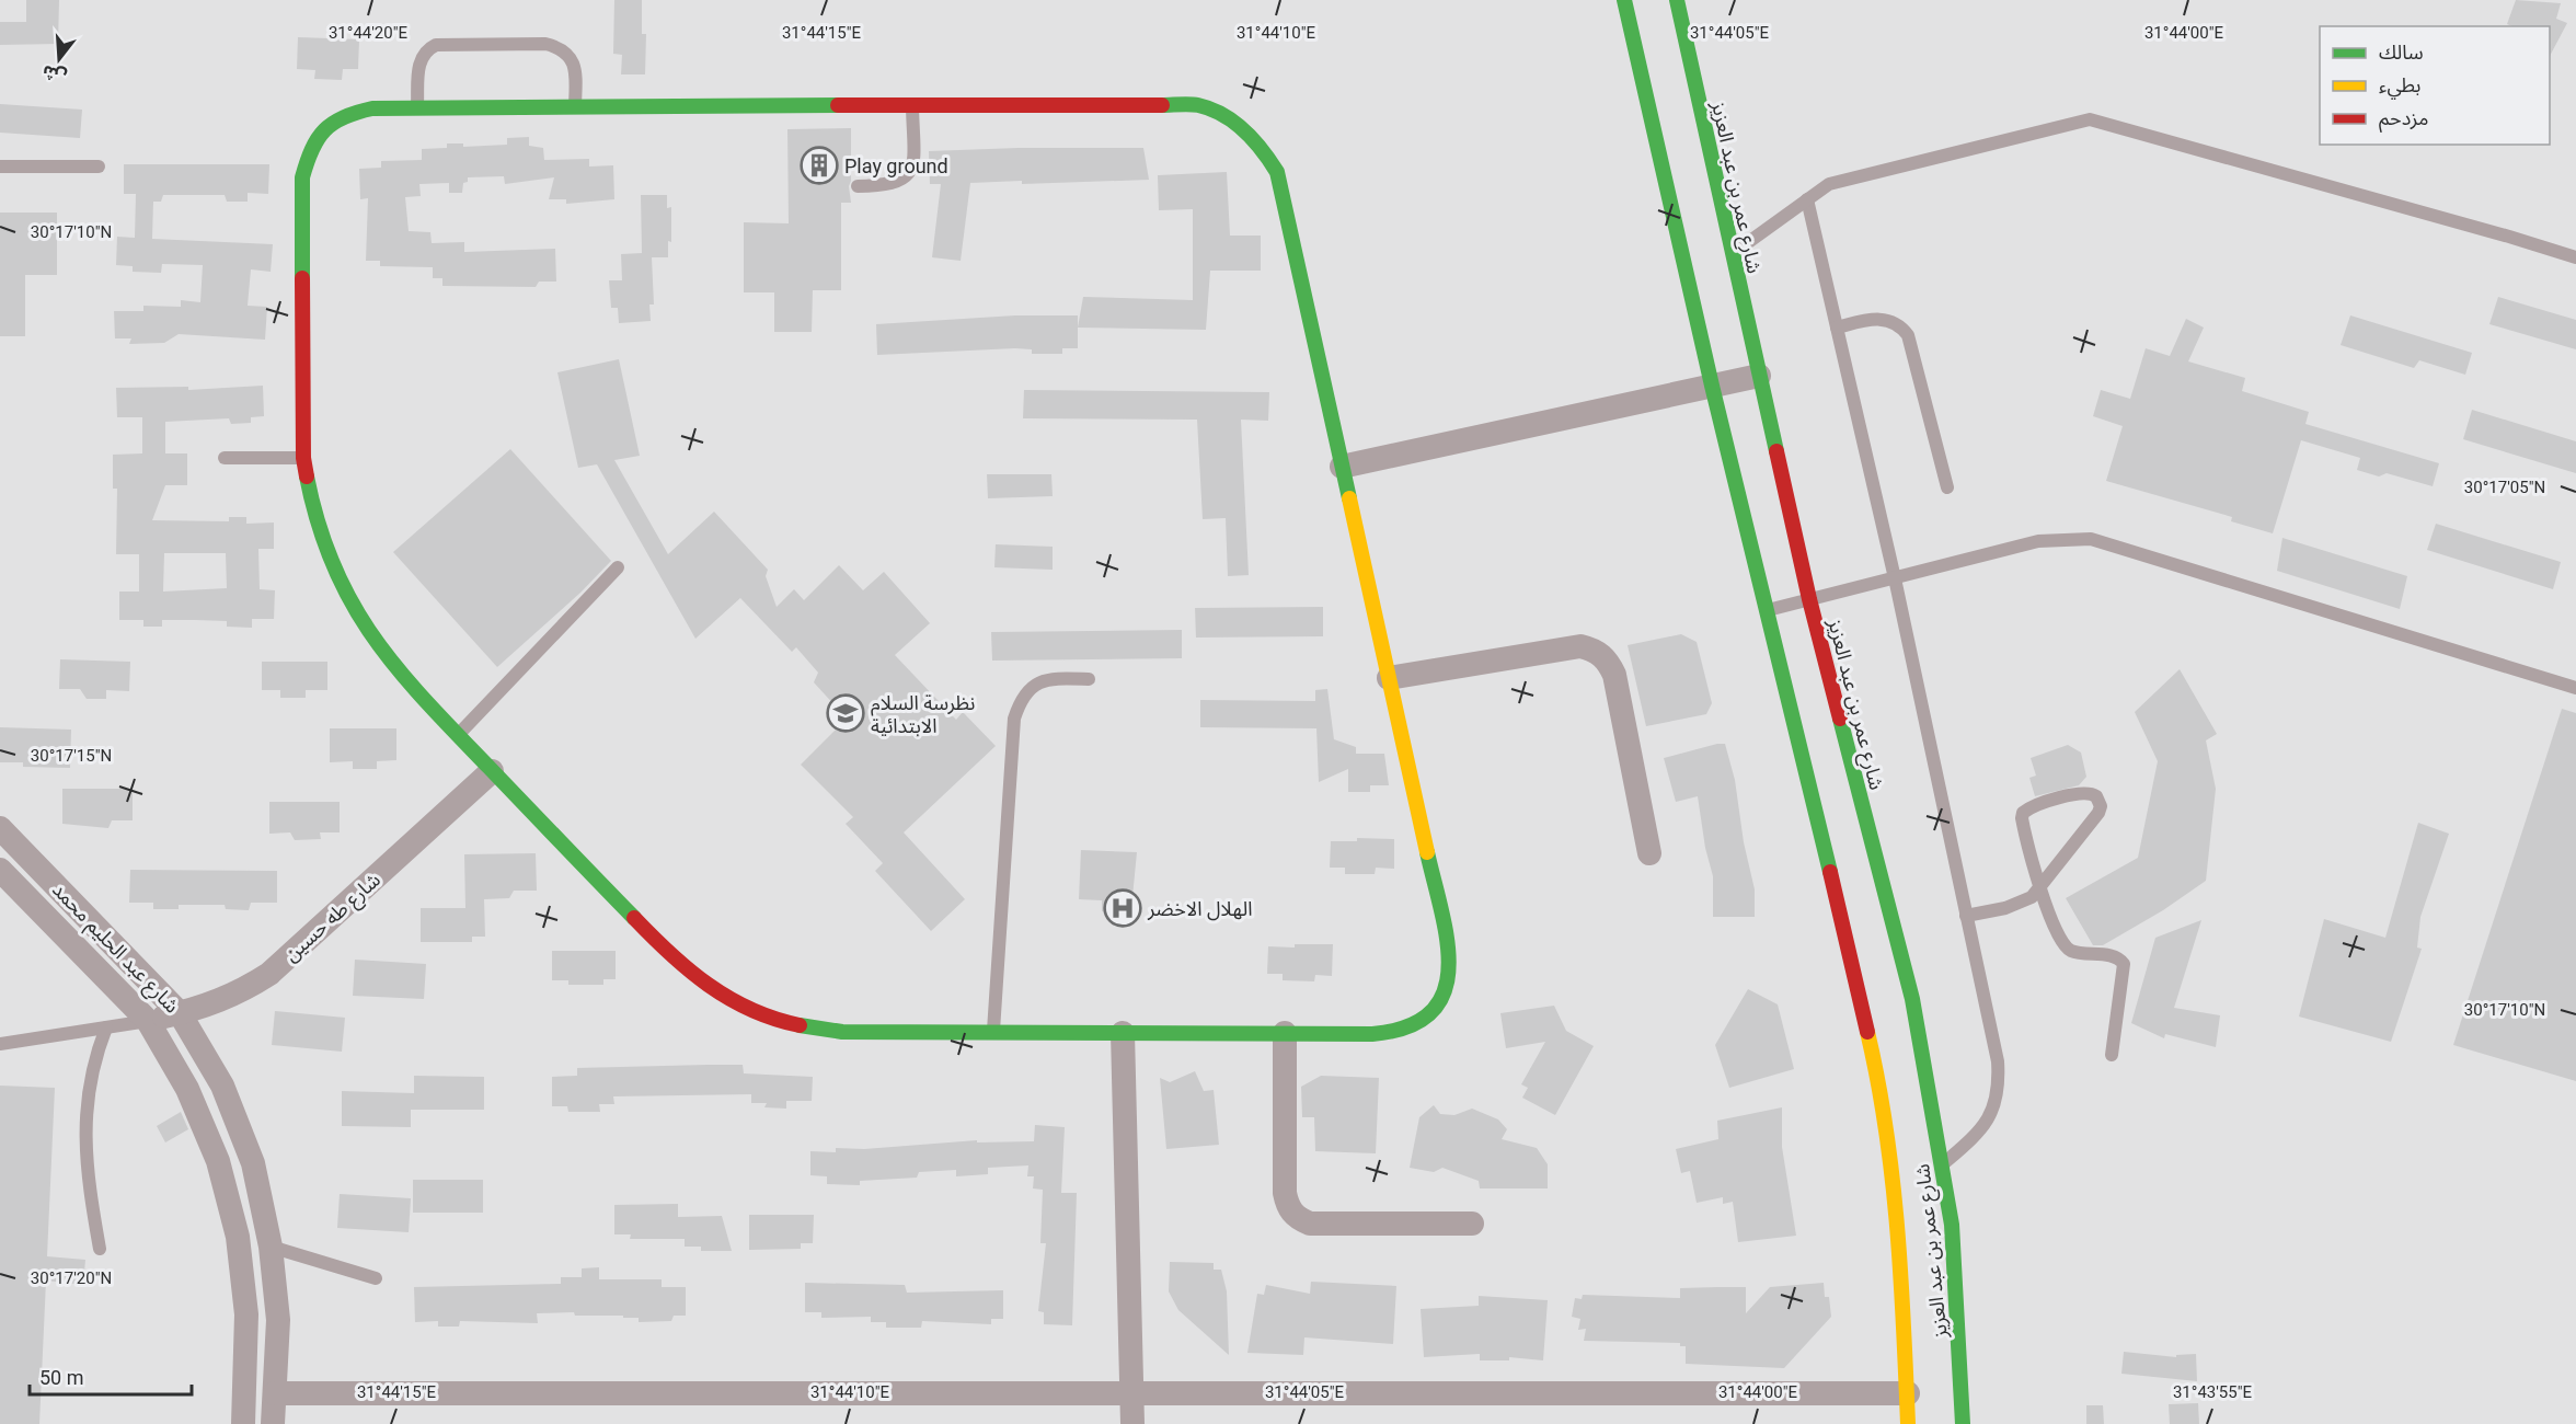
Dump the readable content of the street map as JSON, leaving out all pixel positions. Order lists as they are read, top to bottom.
{
  "streets": {
    "street": ["شارع عمر بن عبد العزيز", "شارع طه حسين", "شارع عبد الحليم محمد"]
  },
  "crossings": [
    ["شارع طه حسين", "شارع عبد الحليم محمد"]
  ],
  "places": {
    "building": ["Play ground"],
    "school or university": ["نظرسة السلام الابتدائية"],
    "hospital": ["الهلال الاخضر"]
  },
  "legend": ["سالك", "بطيء", "مزدحم"],
  "scale_bar": "50 m",
  "north": "bottom",
  "coordinates": [
    "31°44'20\"E",
    "31°44'15\"E",
    "31°44'10\"E",
    "31°44'05\"E",
    "31°44'00\"E",
    "30°17'10\"N",
    "30°17'05\"N",
    "30°17'15\"N",
    "30°17'20\"N",
    "31°43'55\"E"
  ]
}
